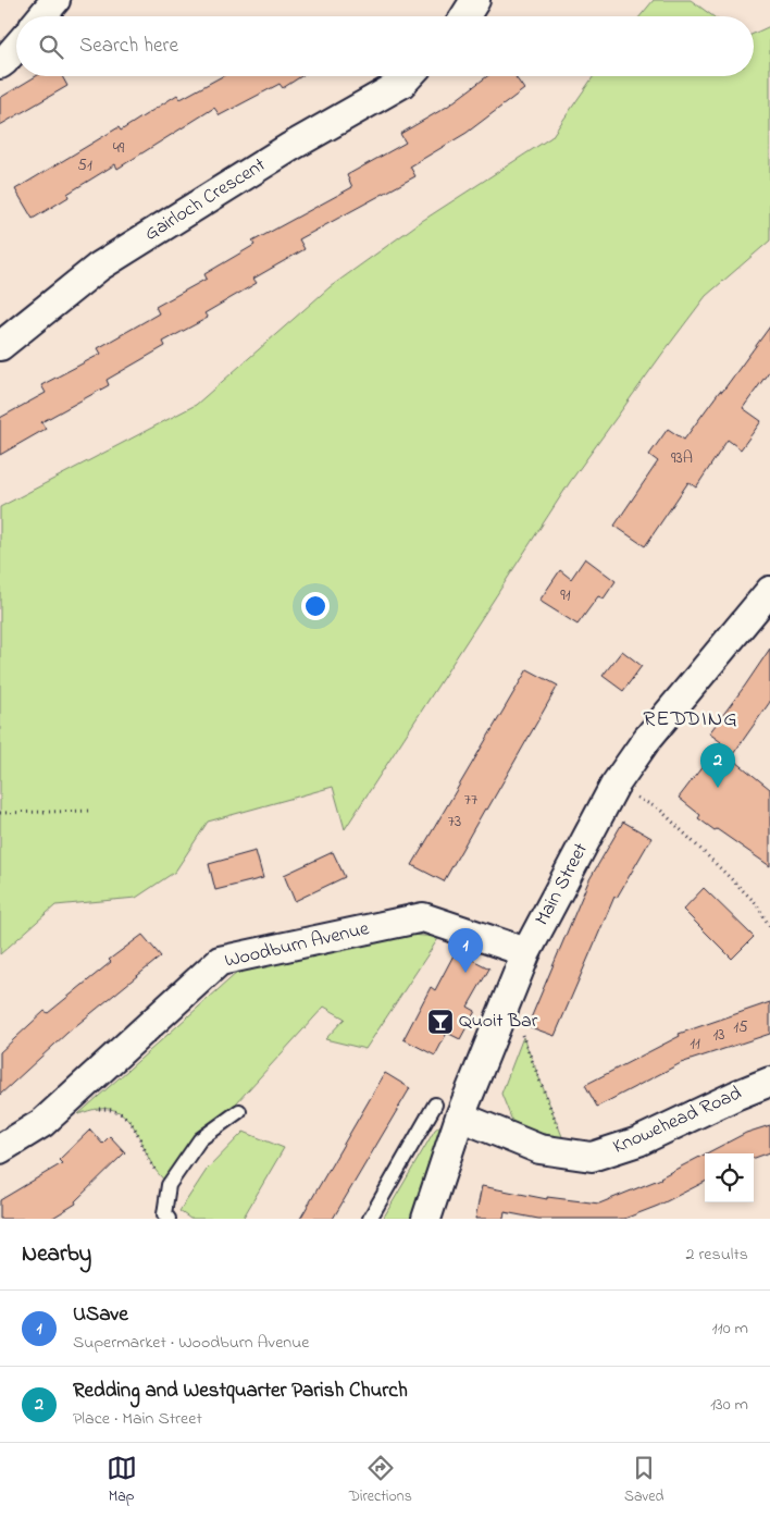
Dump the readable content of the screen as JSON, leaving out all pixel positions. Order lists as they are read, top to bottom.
{
  "streets": {
    "street": [
      "Gairloch Crescent",
      "Main Street",
      "Woodburn Avenue",
      "Knowehead Road"
    ]
  },
  "crossings": [
    ["Main Street", "Woodburn Avenue"],
    ["Main Street", "Knowehead Road"]
  ],
  "districts": ["REDDING"],
  "places": {
    "bar": ["Quoit Bar"]
  },
  "house_numbers": [
    "49",
    "51",
    "93A",
    "91",
    "77",
    "73",
    "15",
    "13",
    "11"
  ],
  "page": {
    "search": "Search here",
    "pins": ["2", "1"],
    "heading": ["Nearby", "2 results"],
    "list": [
      {
        "mark": "1",
        "name": "USave",
        "note": "Supermarket · Woodburn Avenue",
        "value": "110 m"
      },
      {
        "mark": "2",
        "name": "Redding and Westquarter Parish Church",
        "note": "Place · Main Street",
        "value": "130 m"
      }
    ],
    "nav": ["Map", "Directions", "Saved"]
  }
}
